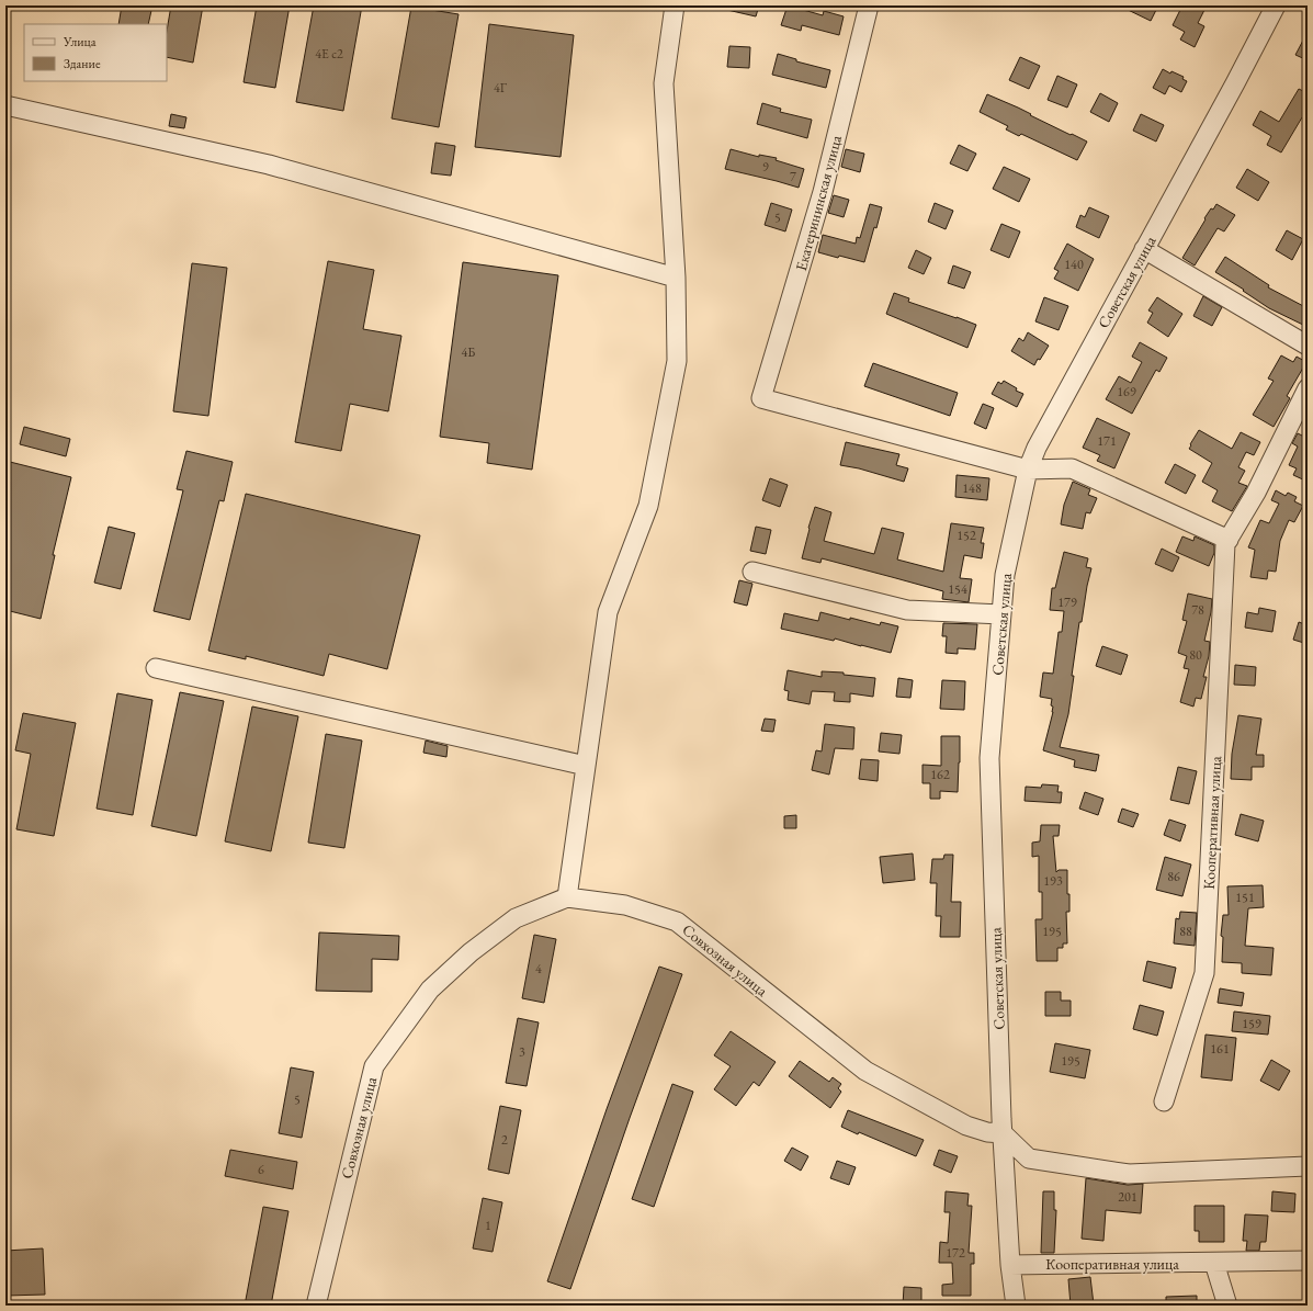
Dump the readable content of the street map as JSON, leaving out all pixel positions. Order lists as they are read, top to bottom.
{
  "streets": {
    "street": [
      "Екатерининская улица",
      "Советская улица",
      "Кооперативная улица",
      "Совхозная улица"
    ]
  },
  "crossings": [
    ["Екатерининская улица", "Советская улица"],
    ["Советская улица", "Кооперативная улица"],
    ["Советская улица", "Совхозная улица"]
  ],
  "house_numbers": [
    "4Е с2",
    "4Г",
    "9",
    "7",
    "5",
    "140",
    "4Б",
    "169",
    "171",
    "148",
    "152",
    "154",
    "179",
    "78",
    "80",
    "162",
    "86",
    "193",
    "151",
    "195",
    "88",
    "4",
    "159",
    "161",
    "3",
    "195",
    "5",
    "2",
    "6",
    "201",
    "1",
    "172"
  ],
  "legend": ["Улица", "Здание"]
}
